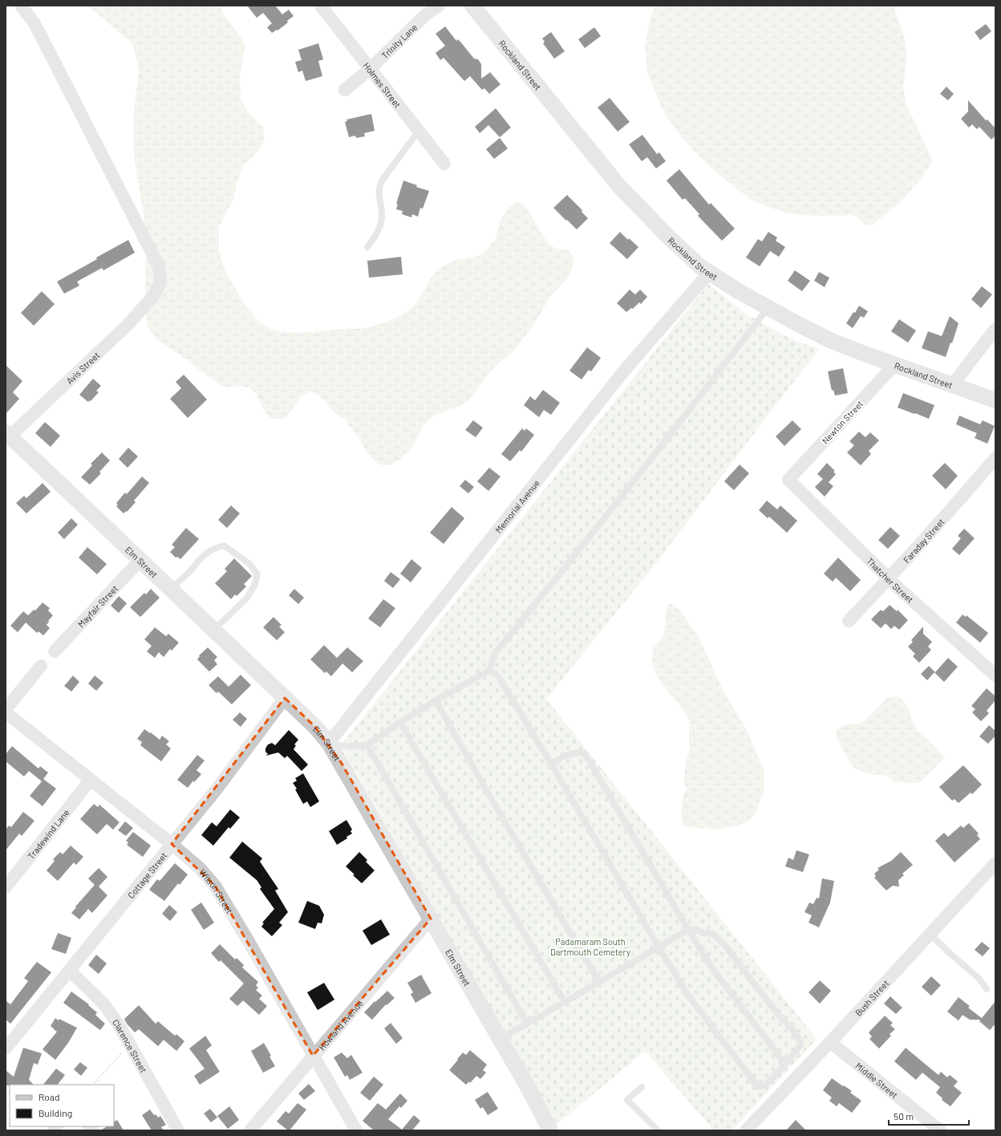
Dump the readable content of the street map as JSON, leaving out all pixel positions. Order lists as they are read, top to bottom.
{
  "streets": {
    "street": [
      "Trinity Lane",
      "Rockland Street",
      "Holmes Street",
      "Avis Street",
      "Newton Street",
      "Memorial Avenue",
      "Faraday Street",
      "Elm Street",
      "Thatcher Street",
      "Mayfair Street",
      "Tradewind Lane",
      "Cottage Street",
      "Wilson Street",
      "Bush Street",
      "Howland Avenue",
      "Clarence Street",
      "Middle Street"
    ]
  },
  "crossings": [
    ["Trinity Lane", "Holmes Street"],
    ["Rockland Street", "Newton Street"],
    ["Rockland Street", "Memorial Avenue"],
    ["Avis Street", "Elm Street"],
    ["Newton Street", "Thatcher Street"],
    ["Memorial Avenue", "Elm Street"],
    ["Faraday Street", "Thatcher Street"],
    ["Elm Street", "Mayfair Street"],
    ["Elm Street", "Cottage Street"],
    ["Elm Street", "Howland Avenue"],
    ["Tradewind Lane", "Wilson Street"],
    ["Cottage Street", "Wilson Street"],
    ["Cottage Street", "Clarence Street"],
    ["Wilson Street", "Howland Avenue"],
    ["Bush Street", "Middle Street"]
  ],
  "parks": ["Padamaram South Dartmouth Cemetery"],
  "legend": ["Road", "Building"],
  "scale_bar": "50 m"
}
